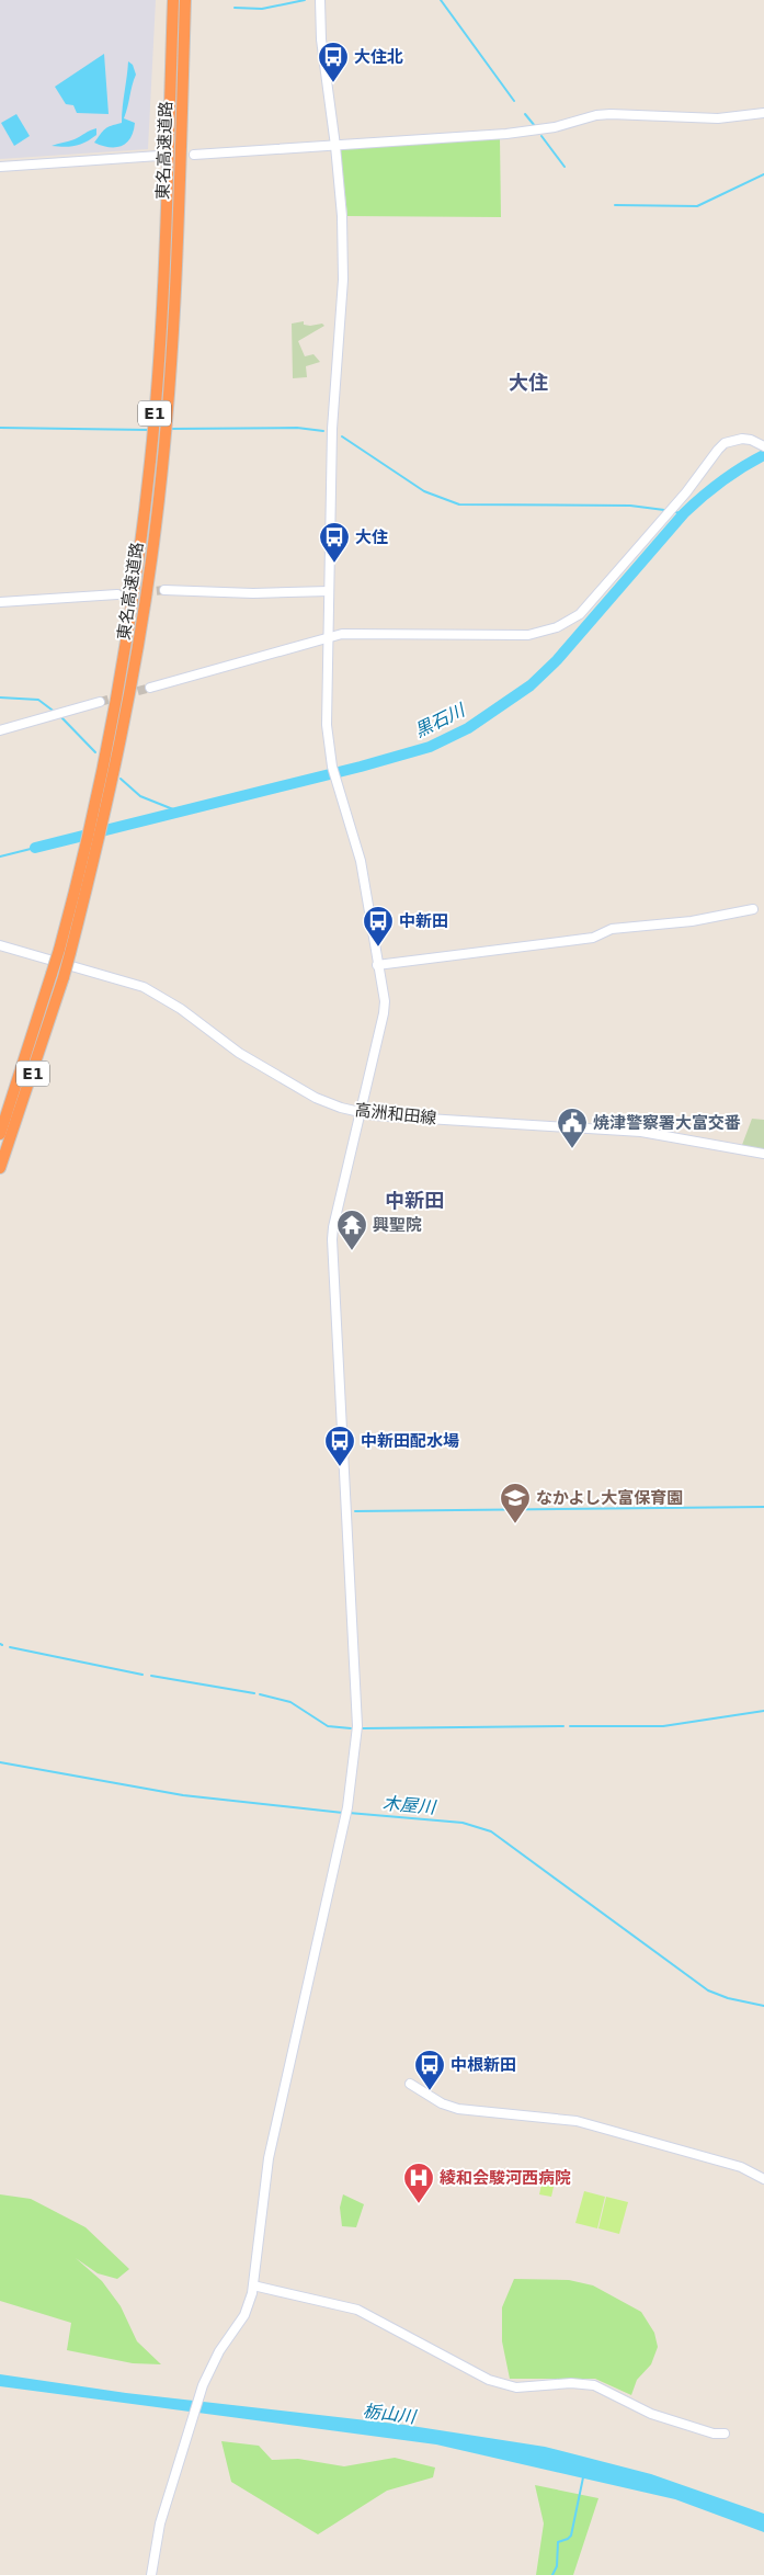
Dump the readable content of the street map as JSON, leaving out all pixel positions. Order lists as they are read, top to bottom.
{
  "streets": {
    "highway": ["東名高速道路", "E1"],
    "street": ["高洲和田線"]
  },
  "districts": ["大住", "中新田"],
  "water": ["黒石川", "木屋川", "栃山川"],
  "places": {
    "bus stop": [
      "大住北",
      "大住",
      "中新田",
      "中新田配水場",
      "中根新田"
    ],
    "public building": ["焼津警察署大富交番"],
    "temple": ["興聖院"],
    "school or university": ["なかよし大富保育園"],
    "hospital": ["綾和会駿河西病院"]
  }
}
